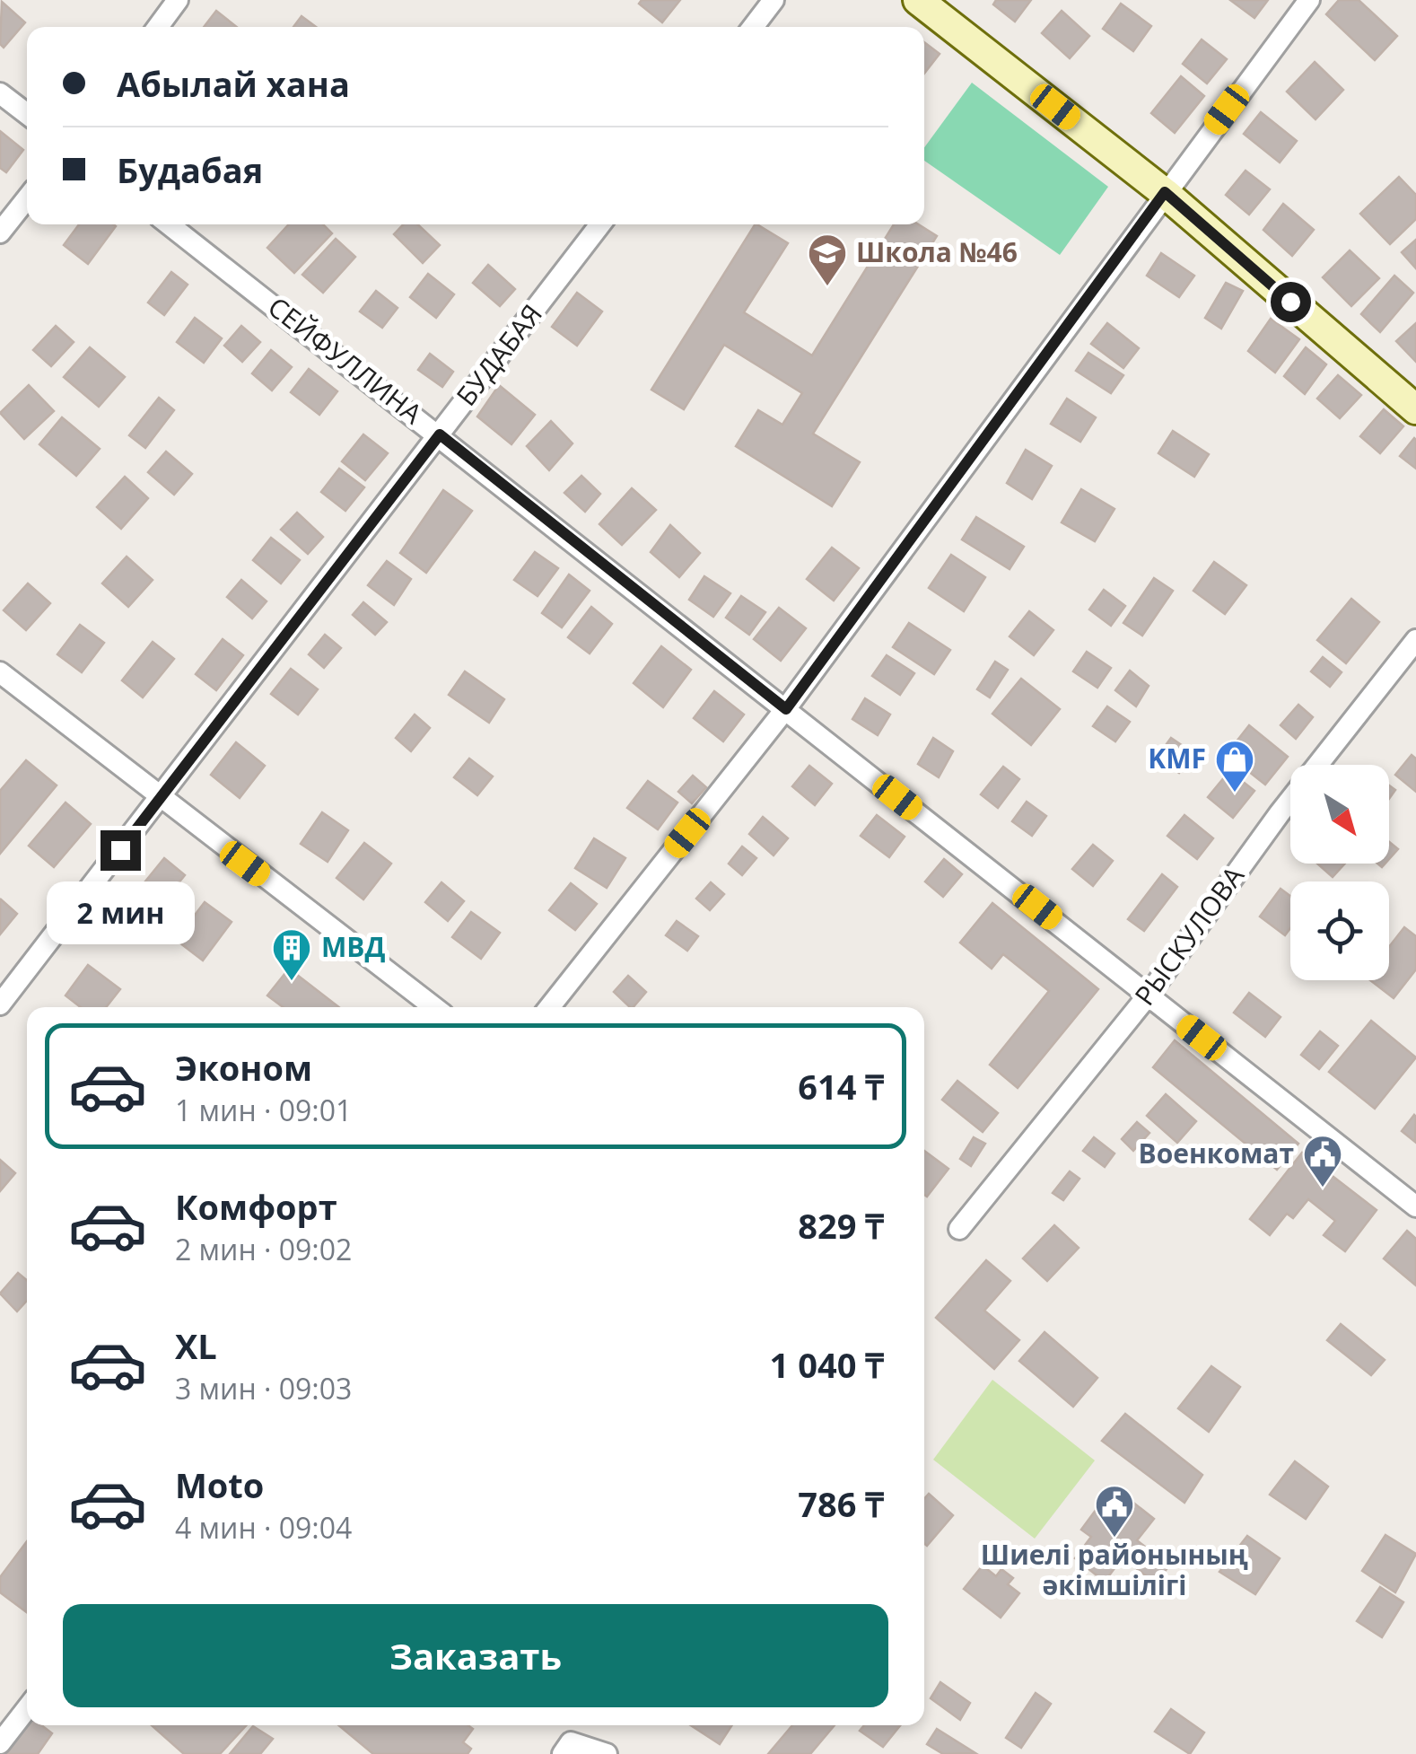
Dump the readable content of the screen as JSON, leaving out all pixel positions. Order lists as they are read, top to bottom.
{
  "streets": {
    "street": ["БУДАБАЯ", "СЕЙФУЛЛИНА", "РЫСКУЛОВА"]
  },
  "crossings": [
    ["БУДАБАЯ", "СЕЙФУЛЛИНА"],
    ["СЕЙФУЛЛИНА", "РЫСКУЛОВА"]
  ],
  "places": {
    "school or university": ["Школа №46"],
    "shop": ["KMF"],
    "building": ["МВД"],
    "public building": ["Военкомат", "Шиелі районының әкімшілігі"]
  },
  "north": "bottom right",
  "page": {
    "banner": ["Абылай хана", "Будабая"],
    "bubble": "2 мин",
    "list": [
      {
        "name": "Эконом",
        "note": "1 мин · 09:01",
        "value": "614 ₸"
      },
      {
        "name": "Комфорт",
        "note": "2 мин · 09:02",
        "value": "829 ₸"
      },
      {
        "name": "XL",
        "note": "3 мин · 09:03",
        "value": "1 040 ₸"
      },
      {
        "name": "Moto",
        "note": "4 мин · 09:04",
        "value": "786 ₸"
      }
    ],
    "buttons": "Заказать"
  }
}
